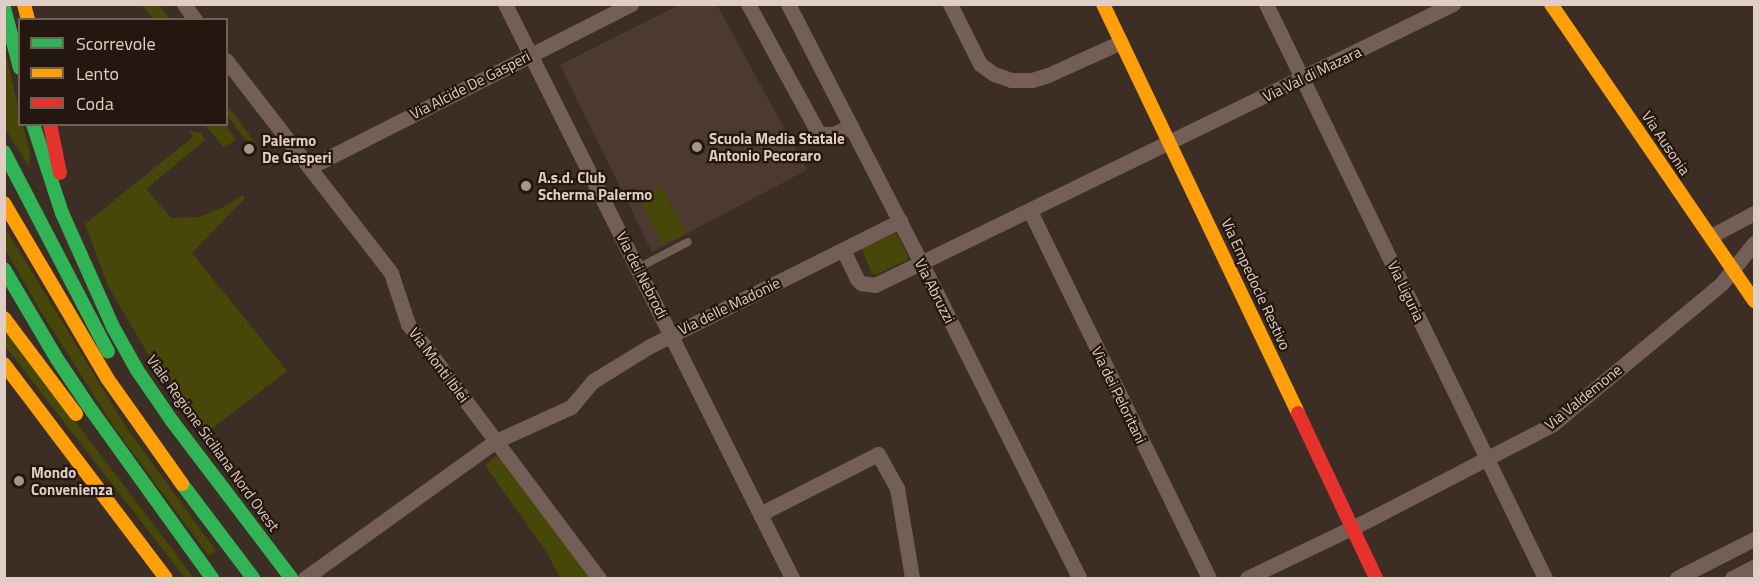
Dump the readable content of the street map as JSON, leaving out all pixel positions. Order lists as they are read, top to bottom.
{
  "streets": {
    "street": [
      "Via Val di Mazara",
      "Via Alcide De Gasperi",
      "Via Ausonia",
      "Via dei Nebrodi",
      "Via Empedocle Restivo",
      "Via Abruzzi",
      "Via Liguria",
      "Via delle Madonie",
      "Via Monti Iblei",
      "Via dei Peloritani",
      "Via Valdemone",
      "Viale Regione Siciliana Nord Ovest"
    ]
  },
  "crossings": [
    ["Via Val di Mazara", "Via Empedocle Restivo"],
    ["Via Val di Mazara", "Via Liguria"],
    ["Via Alcide De Gasperi", "Via dei Nebrodi"],
    ["Via Alcide De Gasperi", "Via Monti Iblei"],
    ["Via Ausonia", "Via Valdemone"],
    ["Via dei Nebrodi", "Via delle Madonie"],
    ["Via Empedocle Restivo", "Via Valdemone"],
    ["Via Abruzzi", "Via delle Madonie"],
    ["Via Liguria", "Via Valdemone"],
    ["Via delle Madonie", "Via Monti Iblei"]
  ],
  "places": [
    "Scuola Media Statale Antonio Pecoraro",
    "Palermo De Gasperi",
    "A.s.d. Club Scherma Palermo",
    "Mondo Convenienza"
  ],
  "legend": ["Scorrevole", "Lento", "Coda"]
}
